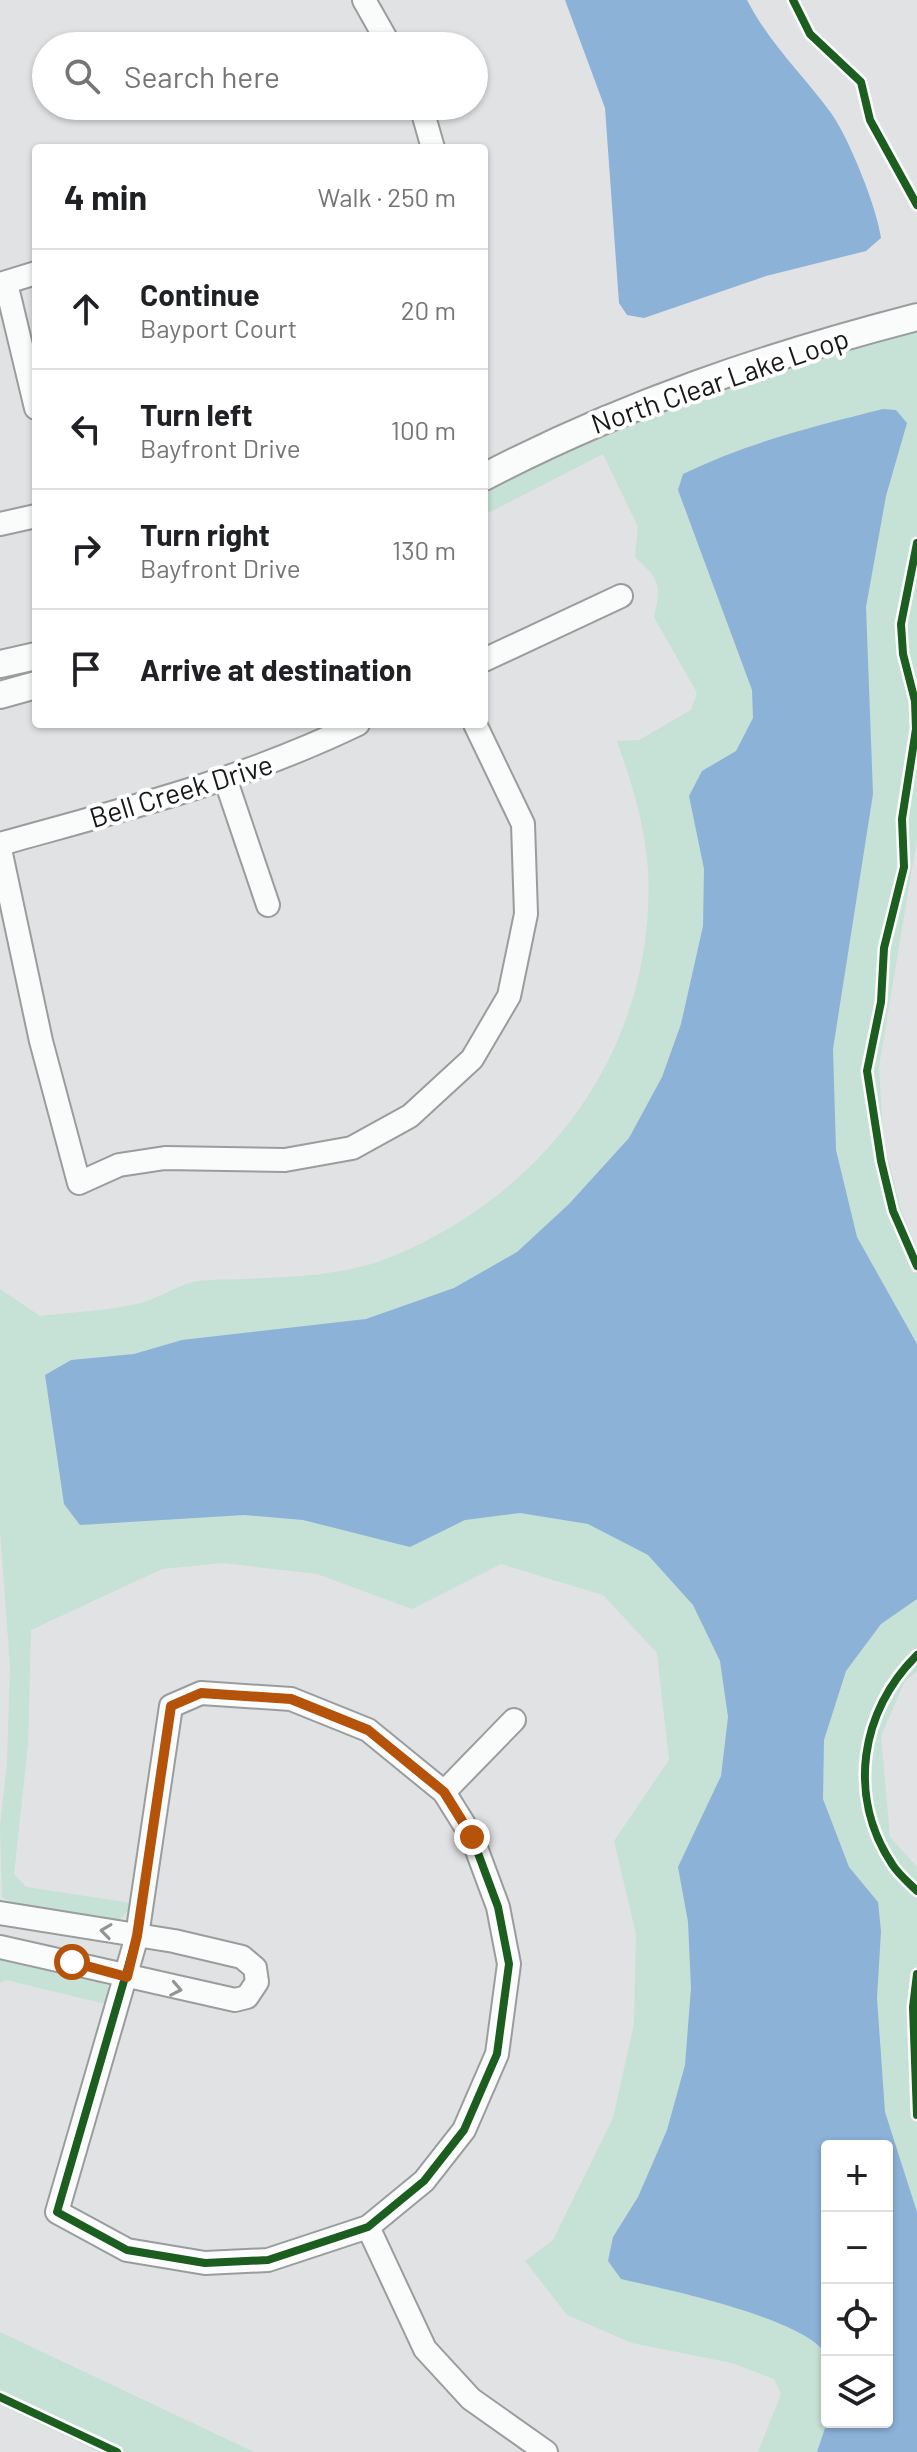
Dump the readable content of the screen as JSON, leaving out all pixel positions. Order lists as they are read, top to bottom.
{
  "streets": {
    "street": ["North Clear Lake Loop", "Bell Creek Drive"]
  },
  "page": {
    "search": "Search here",
    "heading": ["4 min", "Walk · 250 m"],
    "list": [
      ["Continue", "Bayport Court", "20 m"],
      ["Turn left", "Bayfront Drive", "100 m"],
      ["Turn right", "Bayfront Drive", "130 m"],
      "Arrive at destination"
    ],
    "map_buttons": ["+", "−"]
  }
}
